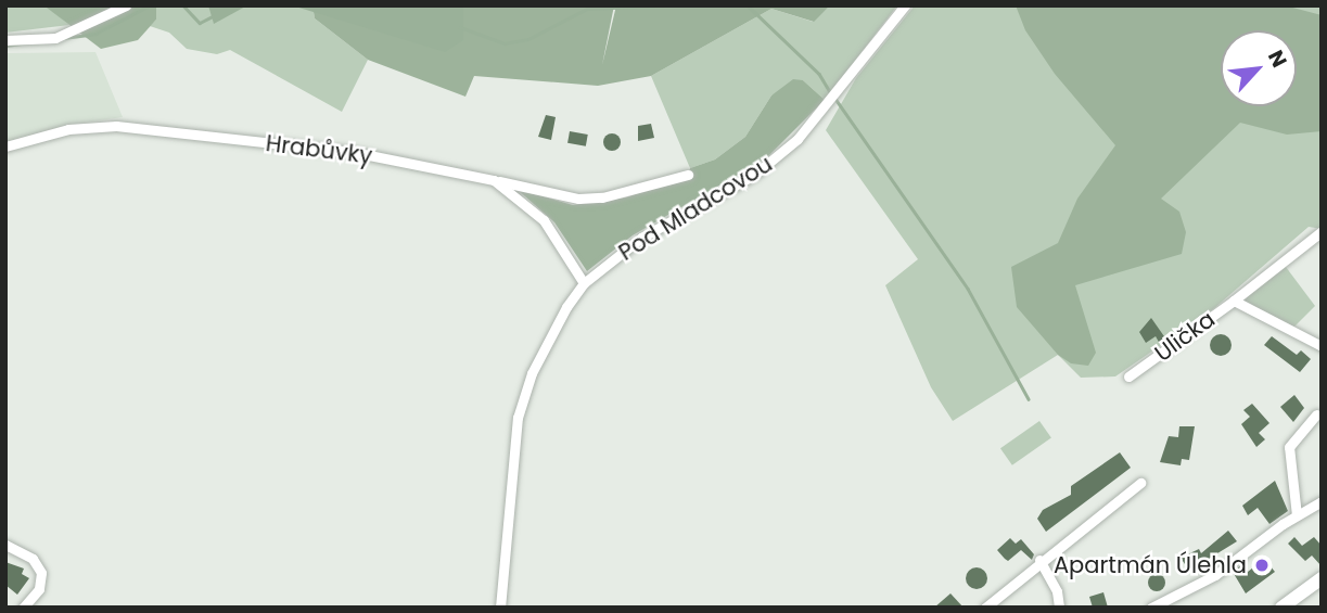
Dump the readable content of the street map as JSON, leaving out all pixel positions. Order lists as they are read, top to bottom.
{
  "streets": {
    "street": ["Hrabůvky", "Pod Mladcovou", "Ulička"]
  },
  "crossings": [
    ["Hrabůvky", "Pod Mladcovou"]
  ],
  "places": ["Apartmán Úlehla"],
  "north": "top right"
}
